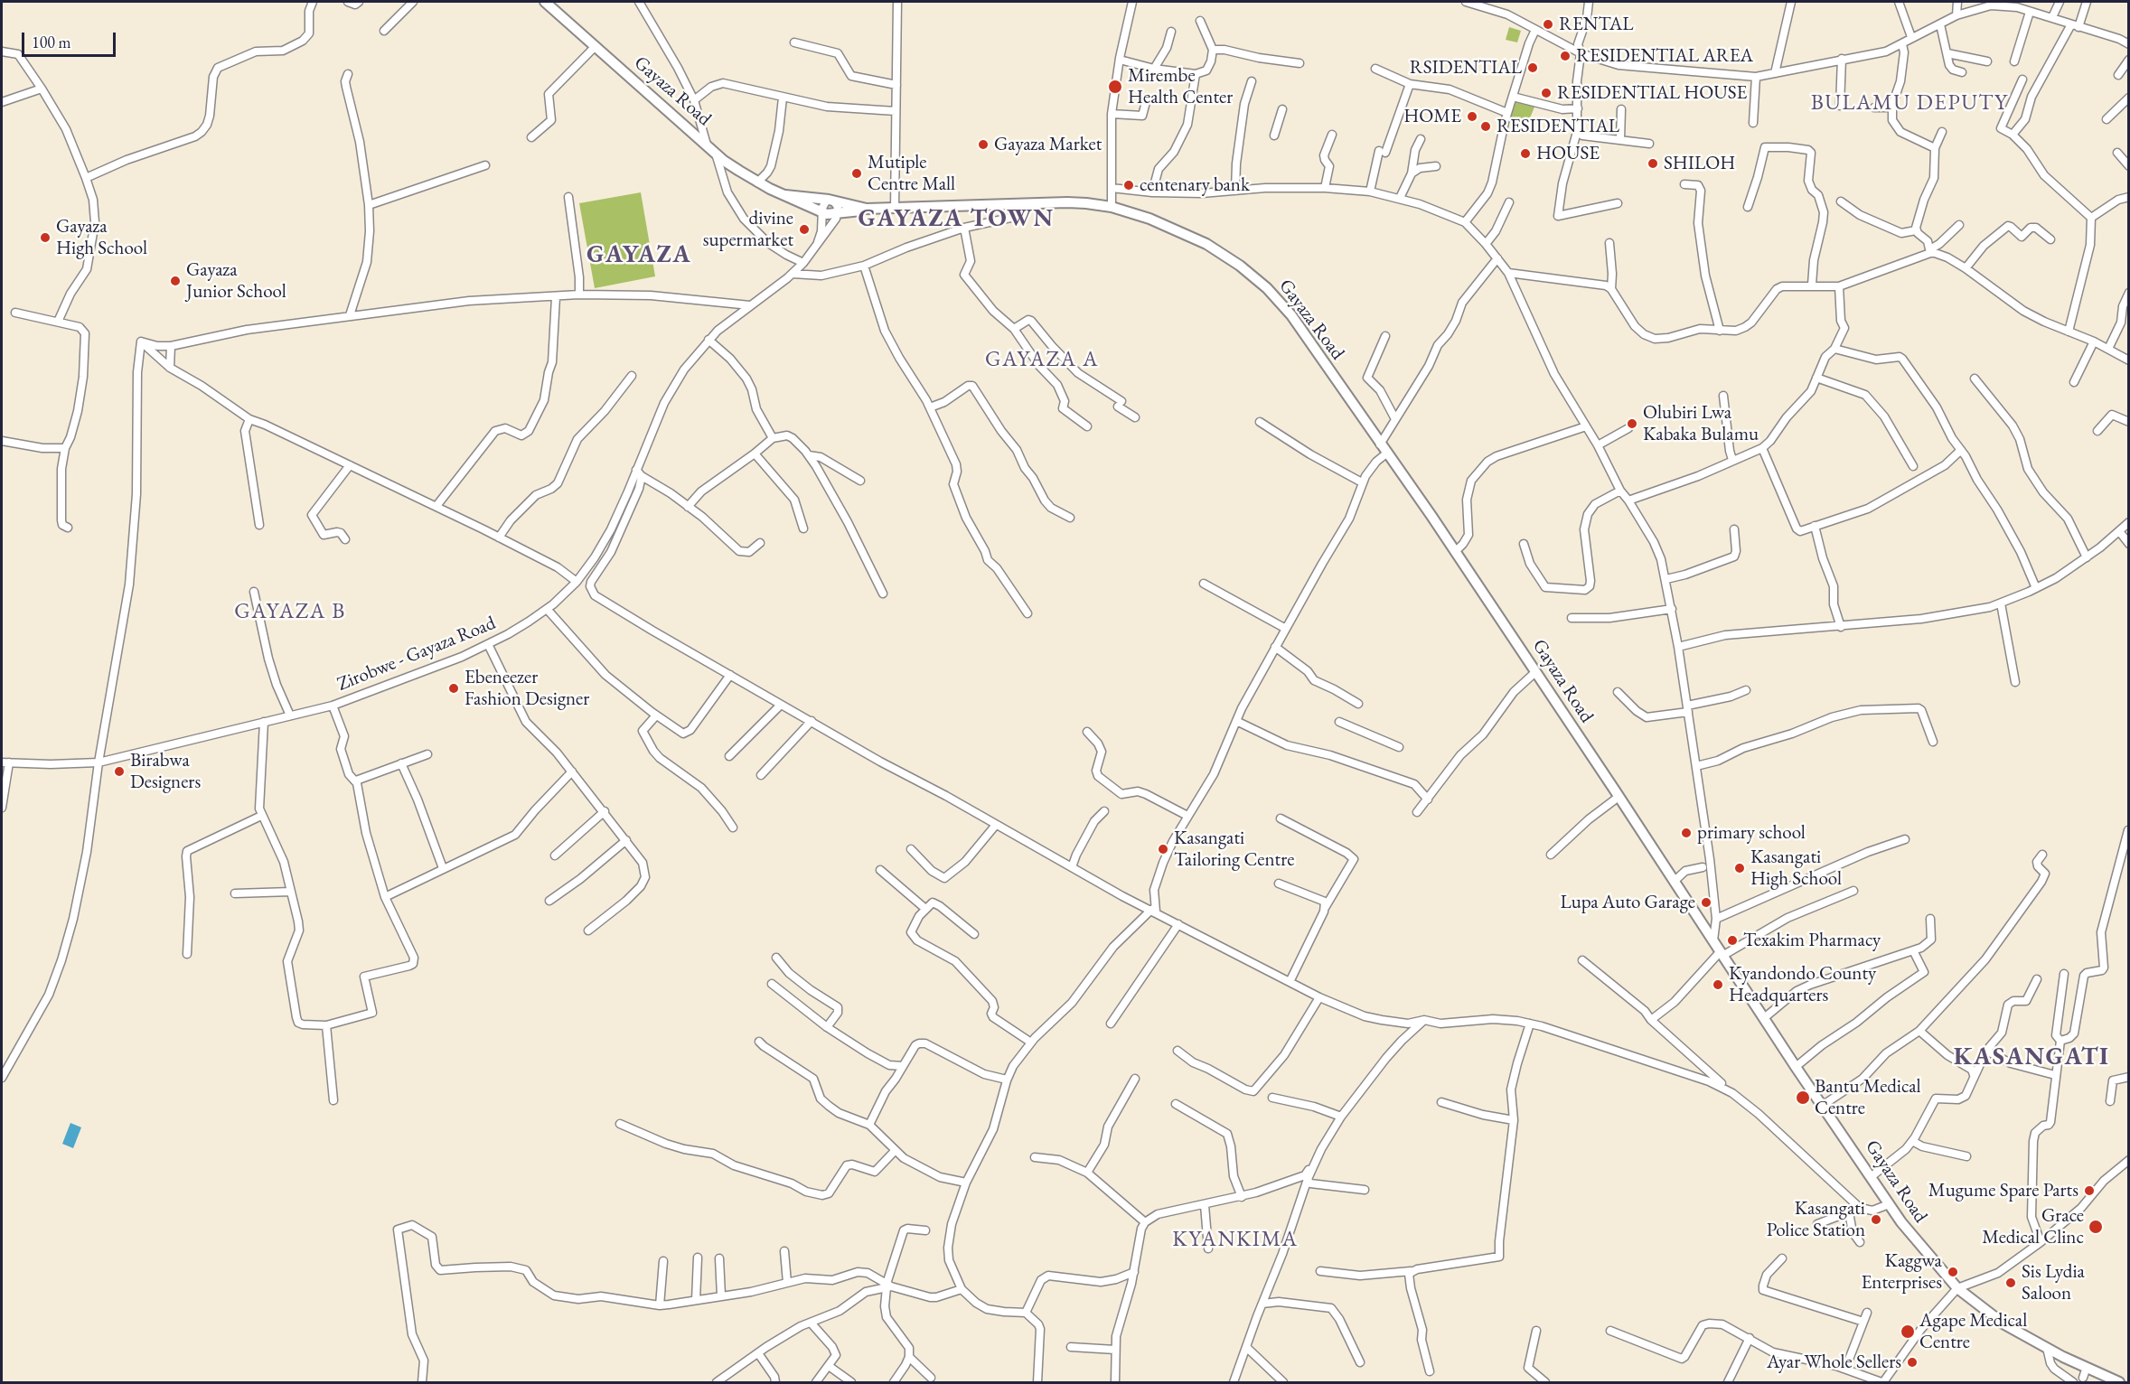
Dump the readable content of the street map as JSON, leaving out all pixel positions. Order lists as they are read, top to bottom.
{
  "streets": {
    "main road": ["Gayaza Road"],
    "street": ["Zirobwe - Gayaza Road"]
  },
  "crossings": [
    ["Gayaza Road", "Zirobwe - Gayaza Road"]
  ],
  "districts": [
    "BULAMU DEPUTY",
    "GAYAZA TOWN",
    "GAYAZA",
    "GAYAZA A",
    "GAYAZA B",
    "KASANGATI",
    "KYANKIMA"
  ],
  "places": [
    "RENTAL",
    "RESIDENTIAL AREA",
    "RSIDENTIAL",
    "Mirembe Health Center",
    "RESIDENTIAL HOUSE",
    "HOME",
    "RESIDENTIAL",
    "Gayaza Market",
    "HOUSE",
    "SHILOH",
    "Mutiple Centre Mall",
    "centenary bank",
    "divine supermarket",
    "Gayaza High School",
    "Gayaza Junior School",
    "Olubiri Lwa Kabaka Bulamu",
    "Ebeneezer Fashion Designer",
    "Birabwa Designers",
    "primary school",
    "Kasangati Tailoring Centre",
    "Kasangati High School",
    "Lupa Auto Garage",
    "Texakim Pharmacy",
    "Kyandondo County Headquarters",
    "Bantu Medical Centre",
    "Mugume Spare Parts",
    "Kasangati Police Station",
    "Grace Medical Clinc",
    "Kaggwa Enterprises",
    "Sis Lydia Saloon",
    "Agape Medical Centre",
    "Ayar Whole Sellers"
  ],
  "scale_bar": "100 m"
}
